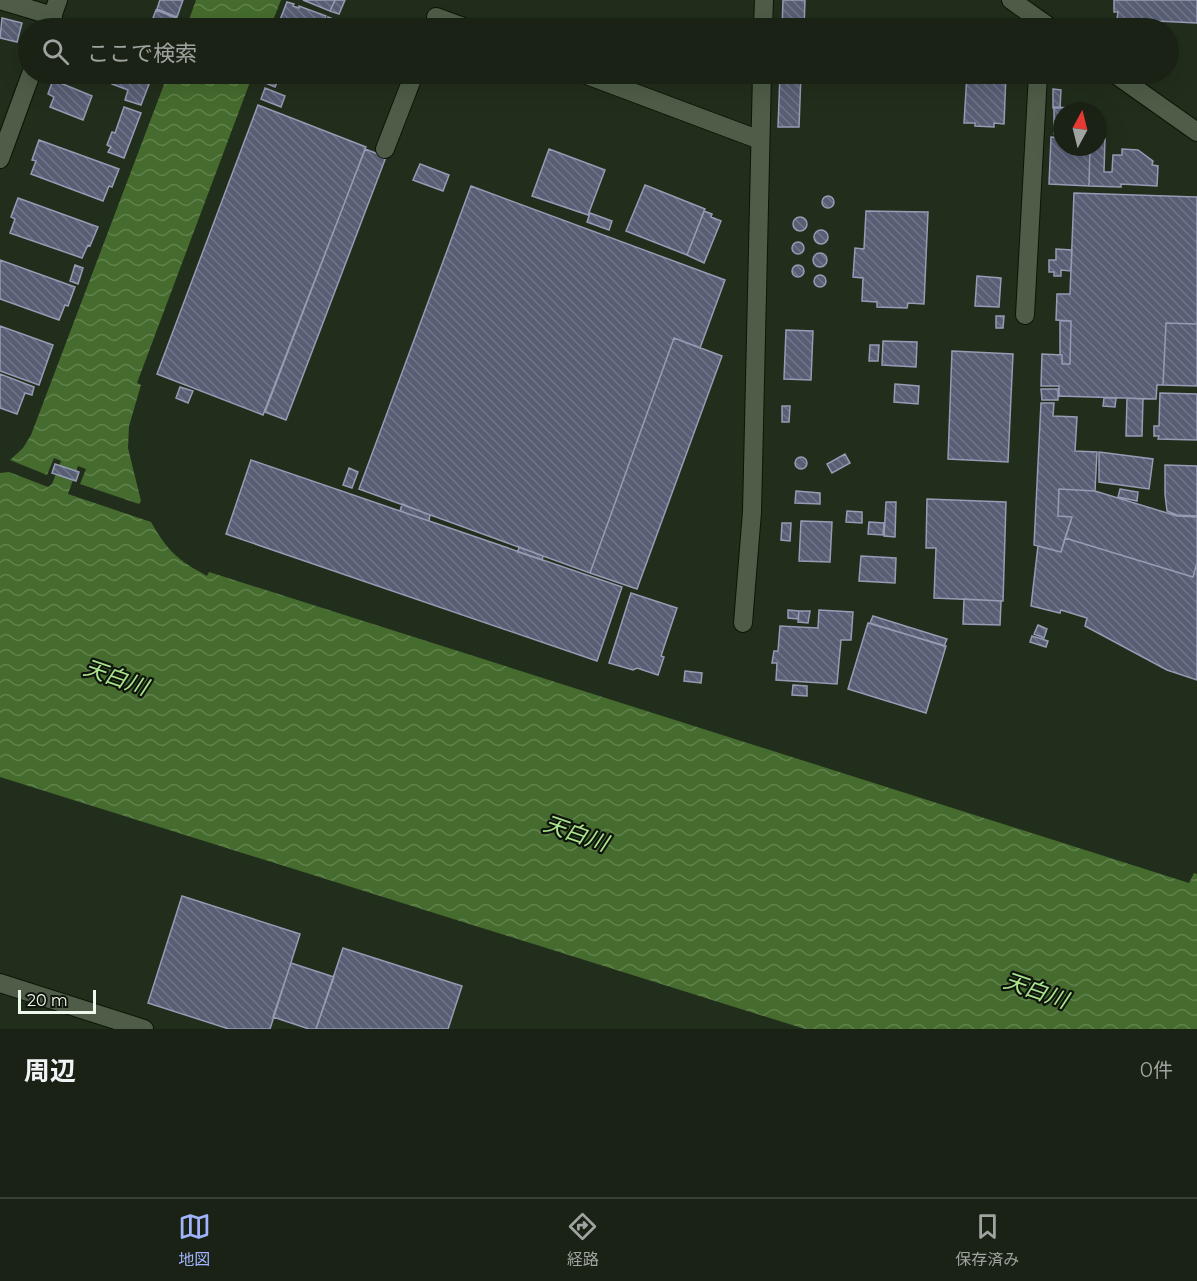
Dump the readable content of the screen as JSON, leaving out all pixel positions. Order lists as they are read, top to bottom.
{
  "water": ["天白川"],
  "scale_bar": "20 m",
  "north": "top",
  "page": {
    "search": "ここで検索",
    "scale": "20 m",
    "heading": ["周辺", "0件"],
    "nav": ["地図", "経路", "保存済み"]
  }
}
